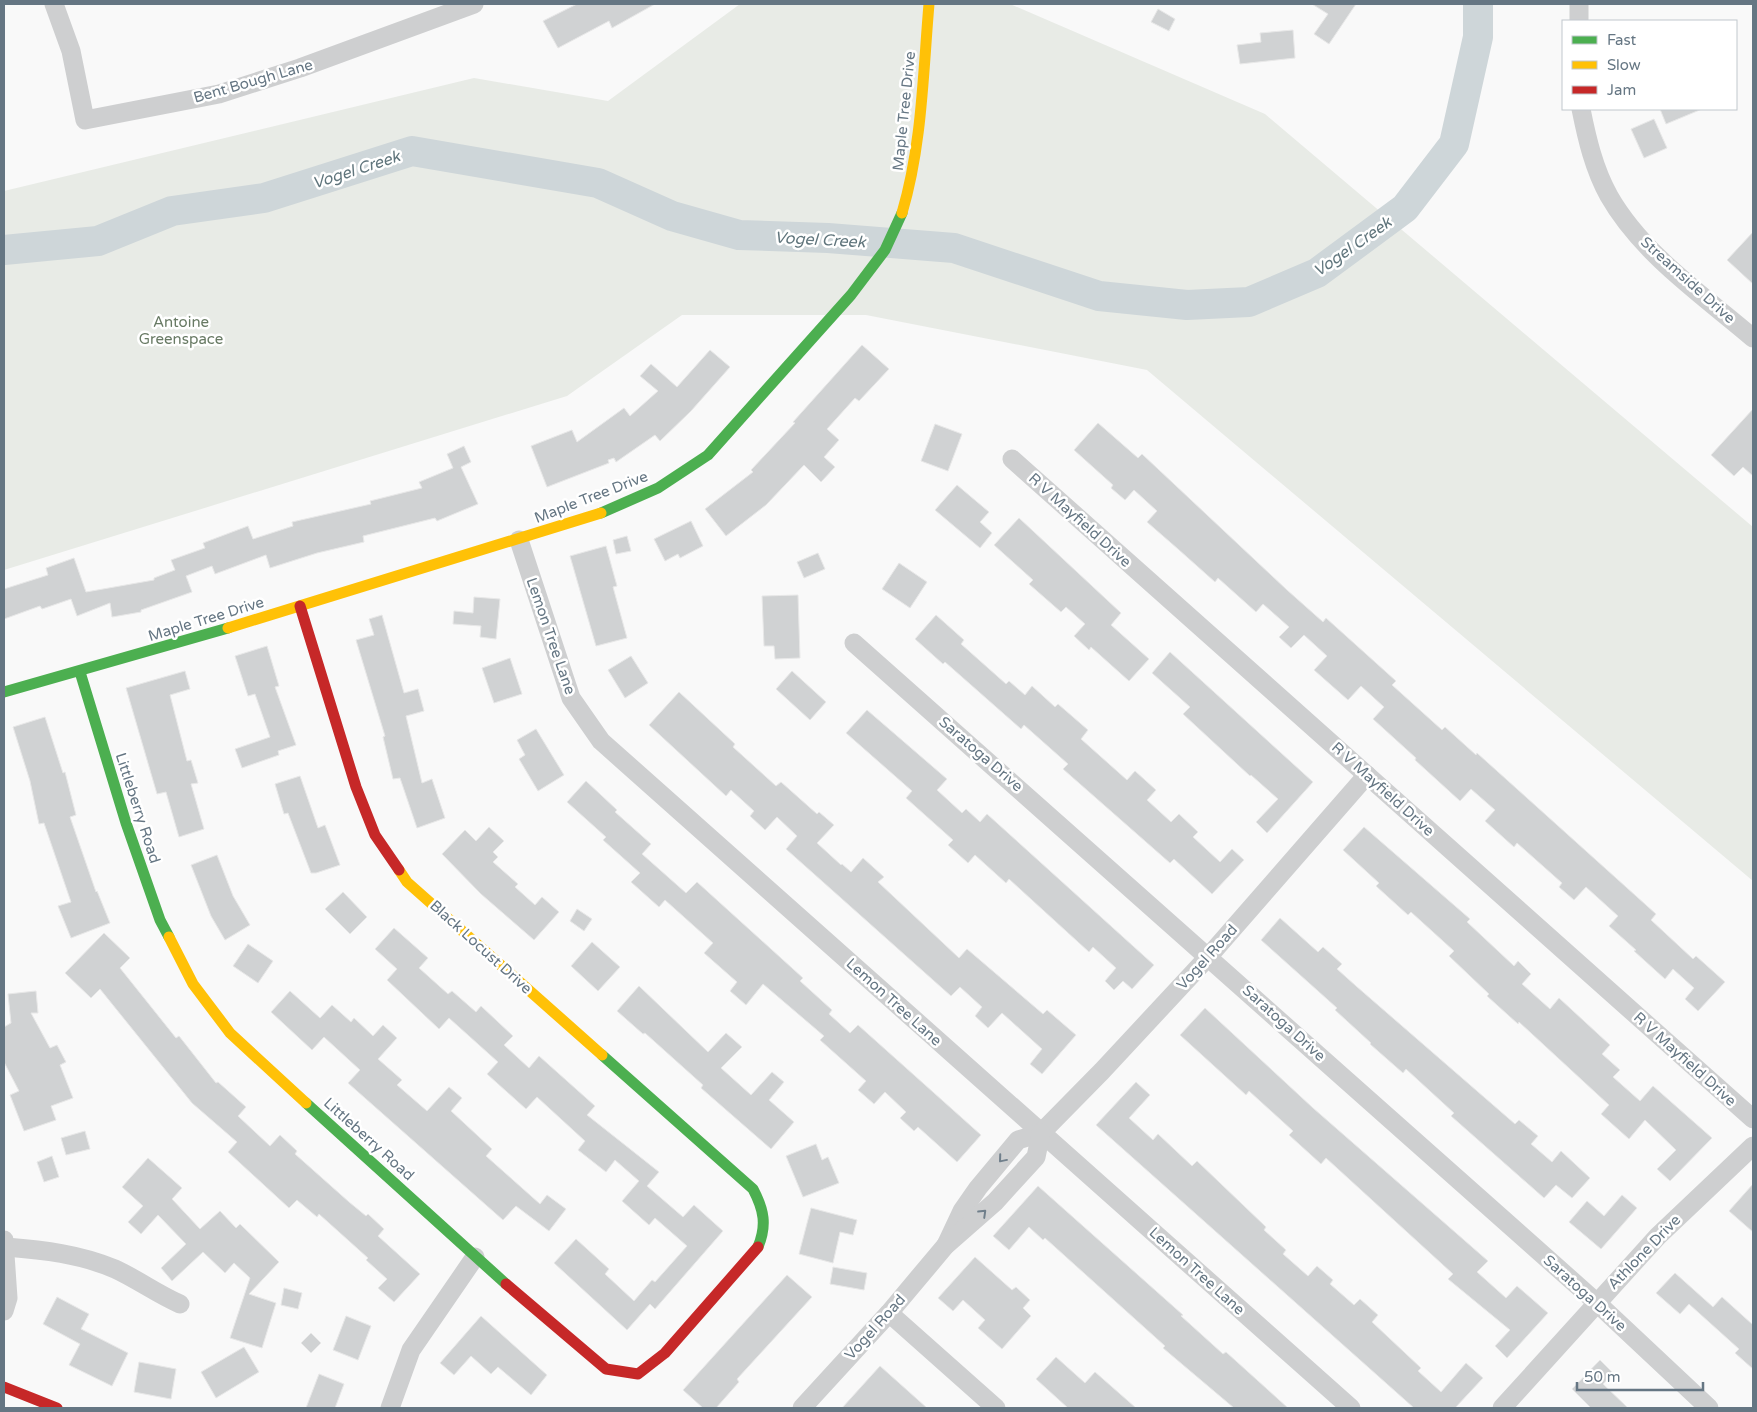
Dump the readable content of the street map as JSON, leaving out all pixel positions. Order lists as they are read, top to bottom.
{
  "streets": {
    "street": [
      "Bent Bough Lane",
      "Maple Tree Drive",
      "Streamside Drive",
      "R V Mayfield Drive",
      "Lemon Tree Lane",
      "Saratoga Drive",
      "Littleberry Road",
      "Black Locust Drive",
      "Vogel Road",
      "Athlone Drive"
    ]
  },
  "crossings": [
    ["Maple Tree Drive", "Lemon Tree Lane"],
    ["Maple Tree Drive", "Littleberry Road"],
    ["Maple Tree Drive", "Black Locust Drive"],
    ["R V Mayfield Drive", "Vogel Road"],
    ["Lemon Tree Lane", "Vogel Road"],
    ["Saratoga Drive", "Vogel Road"],
    ["Saratoga Drive", "Athlone Drive"],
    ["Littleberry Road", "Black Locust Drive"]
  ],
  "water": ["Vogel Creek"],
  "parks": ["Antoine Greenspace"],
  "legend": ["Fast", "Slow", "Jam"],
  "scale_bar": "50 m"
}
